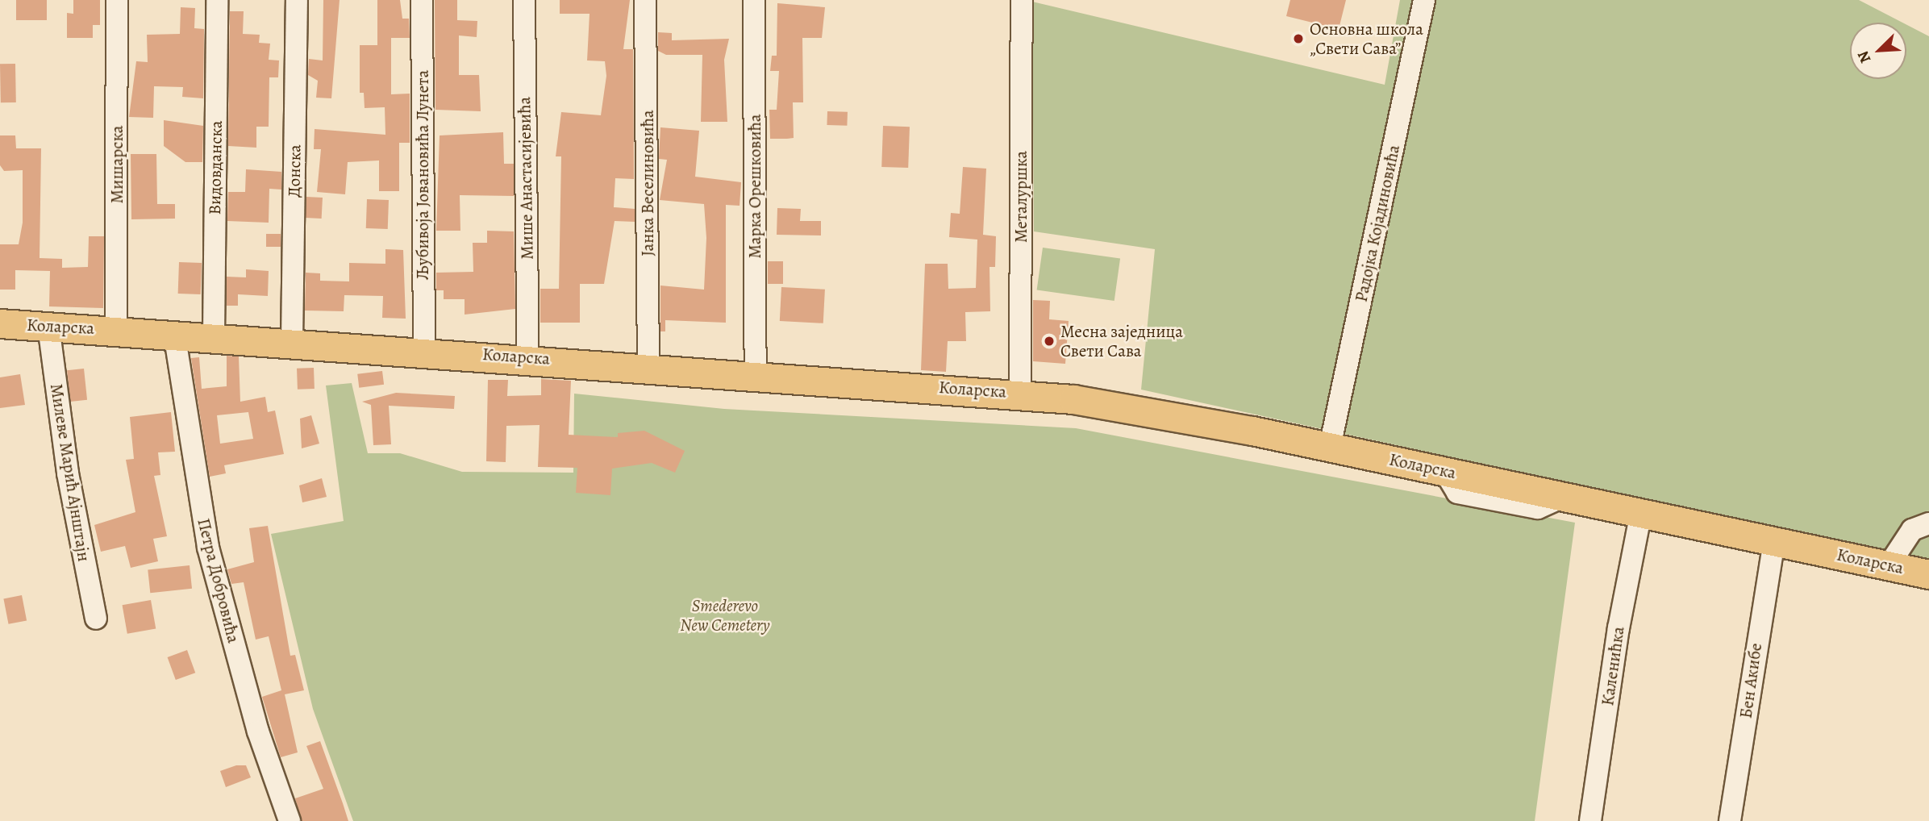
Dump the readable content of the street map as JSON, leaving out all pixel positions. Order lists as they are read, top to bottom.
{
  "streets": {
    "main road": ["Коларска"],
    "street": [
      "Мишарска",
      "Видовданска",
      "Донска",
      "Љубивоја Јовановића Лунета",
      "Мише Анастасијевића",
      "Јанка Веселиновића",
      "Марка Орешковића",
      "Металуршка",
      "Радојка Којадиновића",
      "Милеве Марић Ајнштајн",
      "Петра Добровића",
      "Каленићка",
      "Бен Акибе"
    ]
  },
  "crossings": [
    ["Мишарска", "Коларска"],
    ["Видовданска", "Коларска"],
    ["Донска", "Коларска"],
    ["Љубивоја Јовановића Лунета", "Коларска"],
    ["Мише Анастасијевића", "Коларска"],
    ["Јанка Веселиновића", "Коларска"],
    ["Марка Орешковића", "Коларска"],
    ["Металуршка", "Коларска"],
    ["Радојка Којадиновића", "Коларска"],
    ["Коларска", "Милеве Марић Ајнштајн"],
    ["Коларска", "Петра Добровића"],
    ["Коларска", "Каленићка"],
    ["Коларска", "Бен Акибе"]
  ],
  "parks": ["Smederevo New Cemetery"],
  "places": ["Основна школа „Свети Сава”", "Месна заједница Свети Сава"],
  "north": "bottom left"
}
